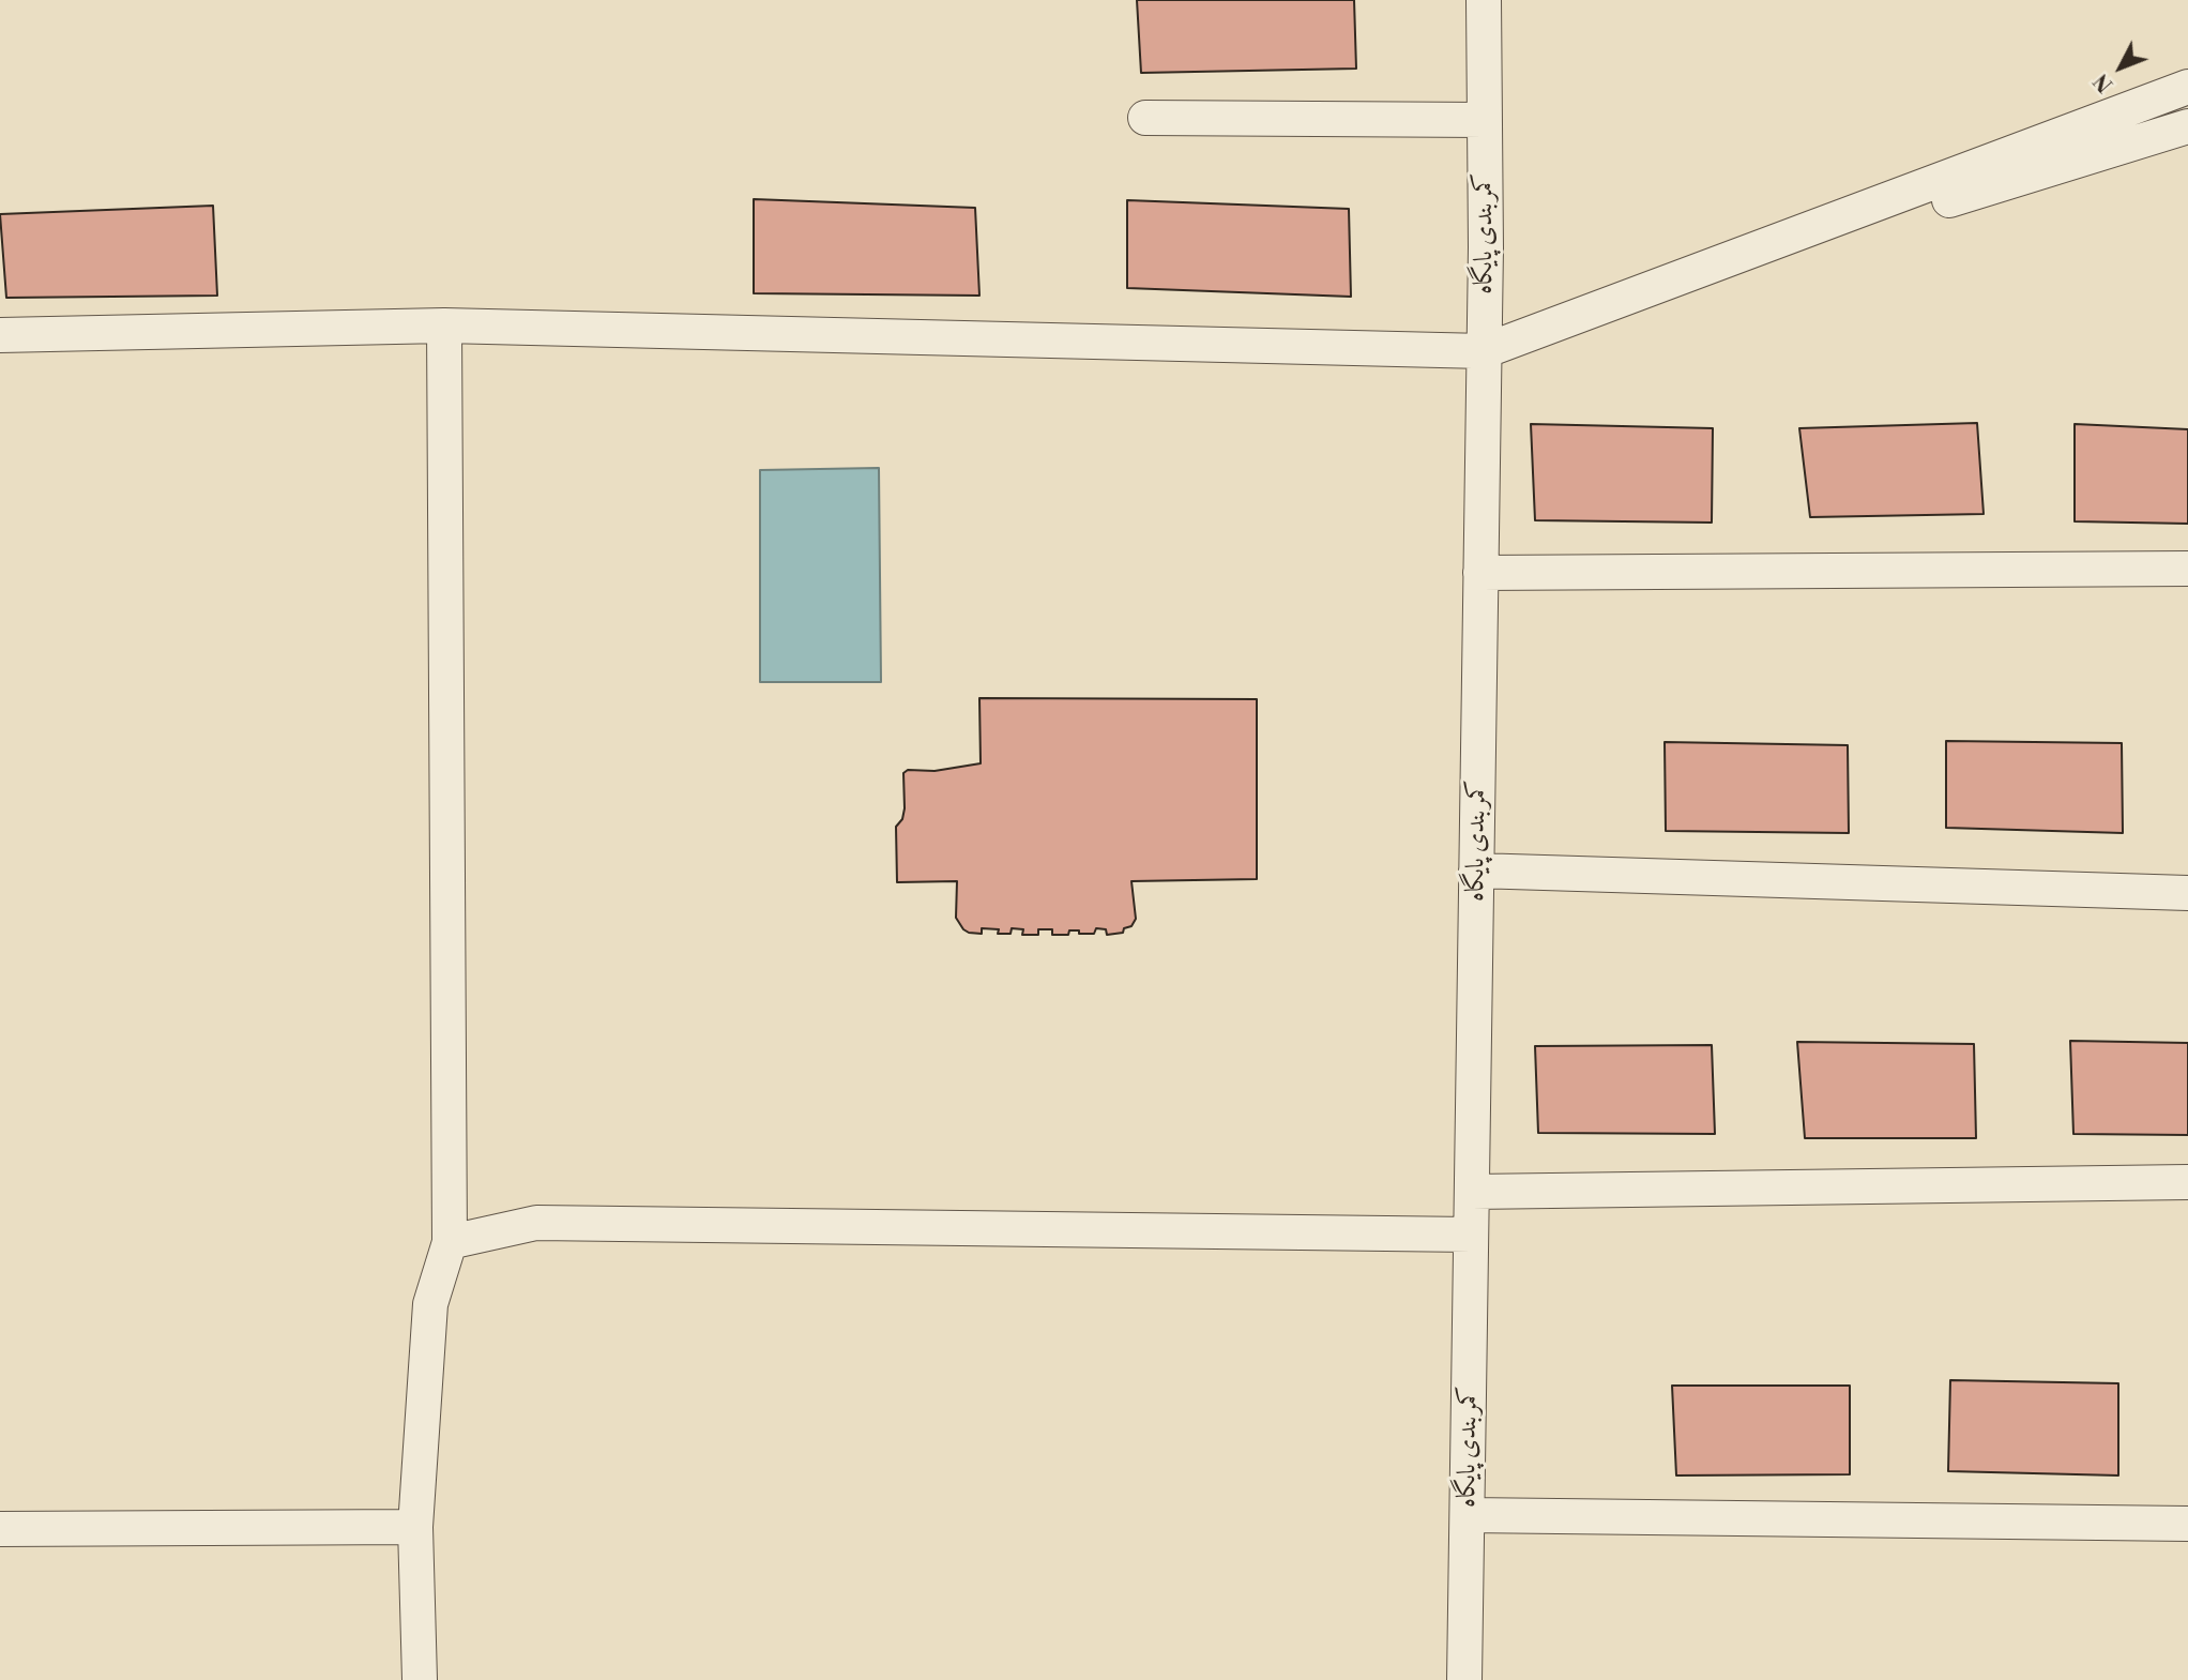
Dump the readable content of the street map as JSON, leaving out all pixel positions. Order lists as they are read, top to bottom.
{
  "streets": {
    "street": ["کمربندی پایگاه"]
  },
  "north": "bottom left"
}
